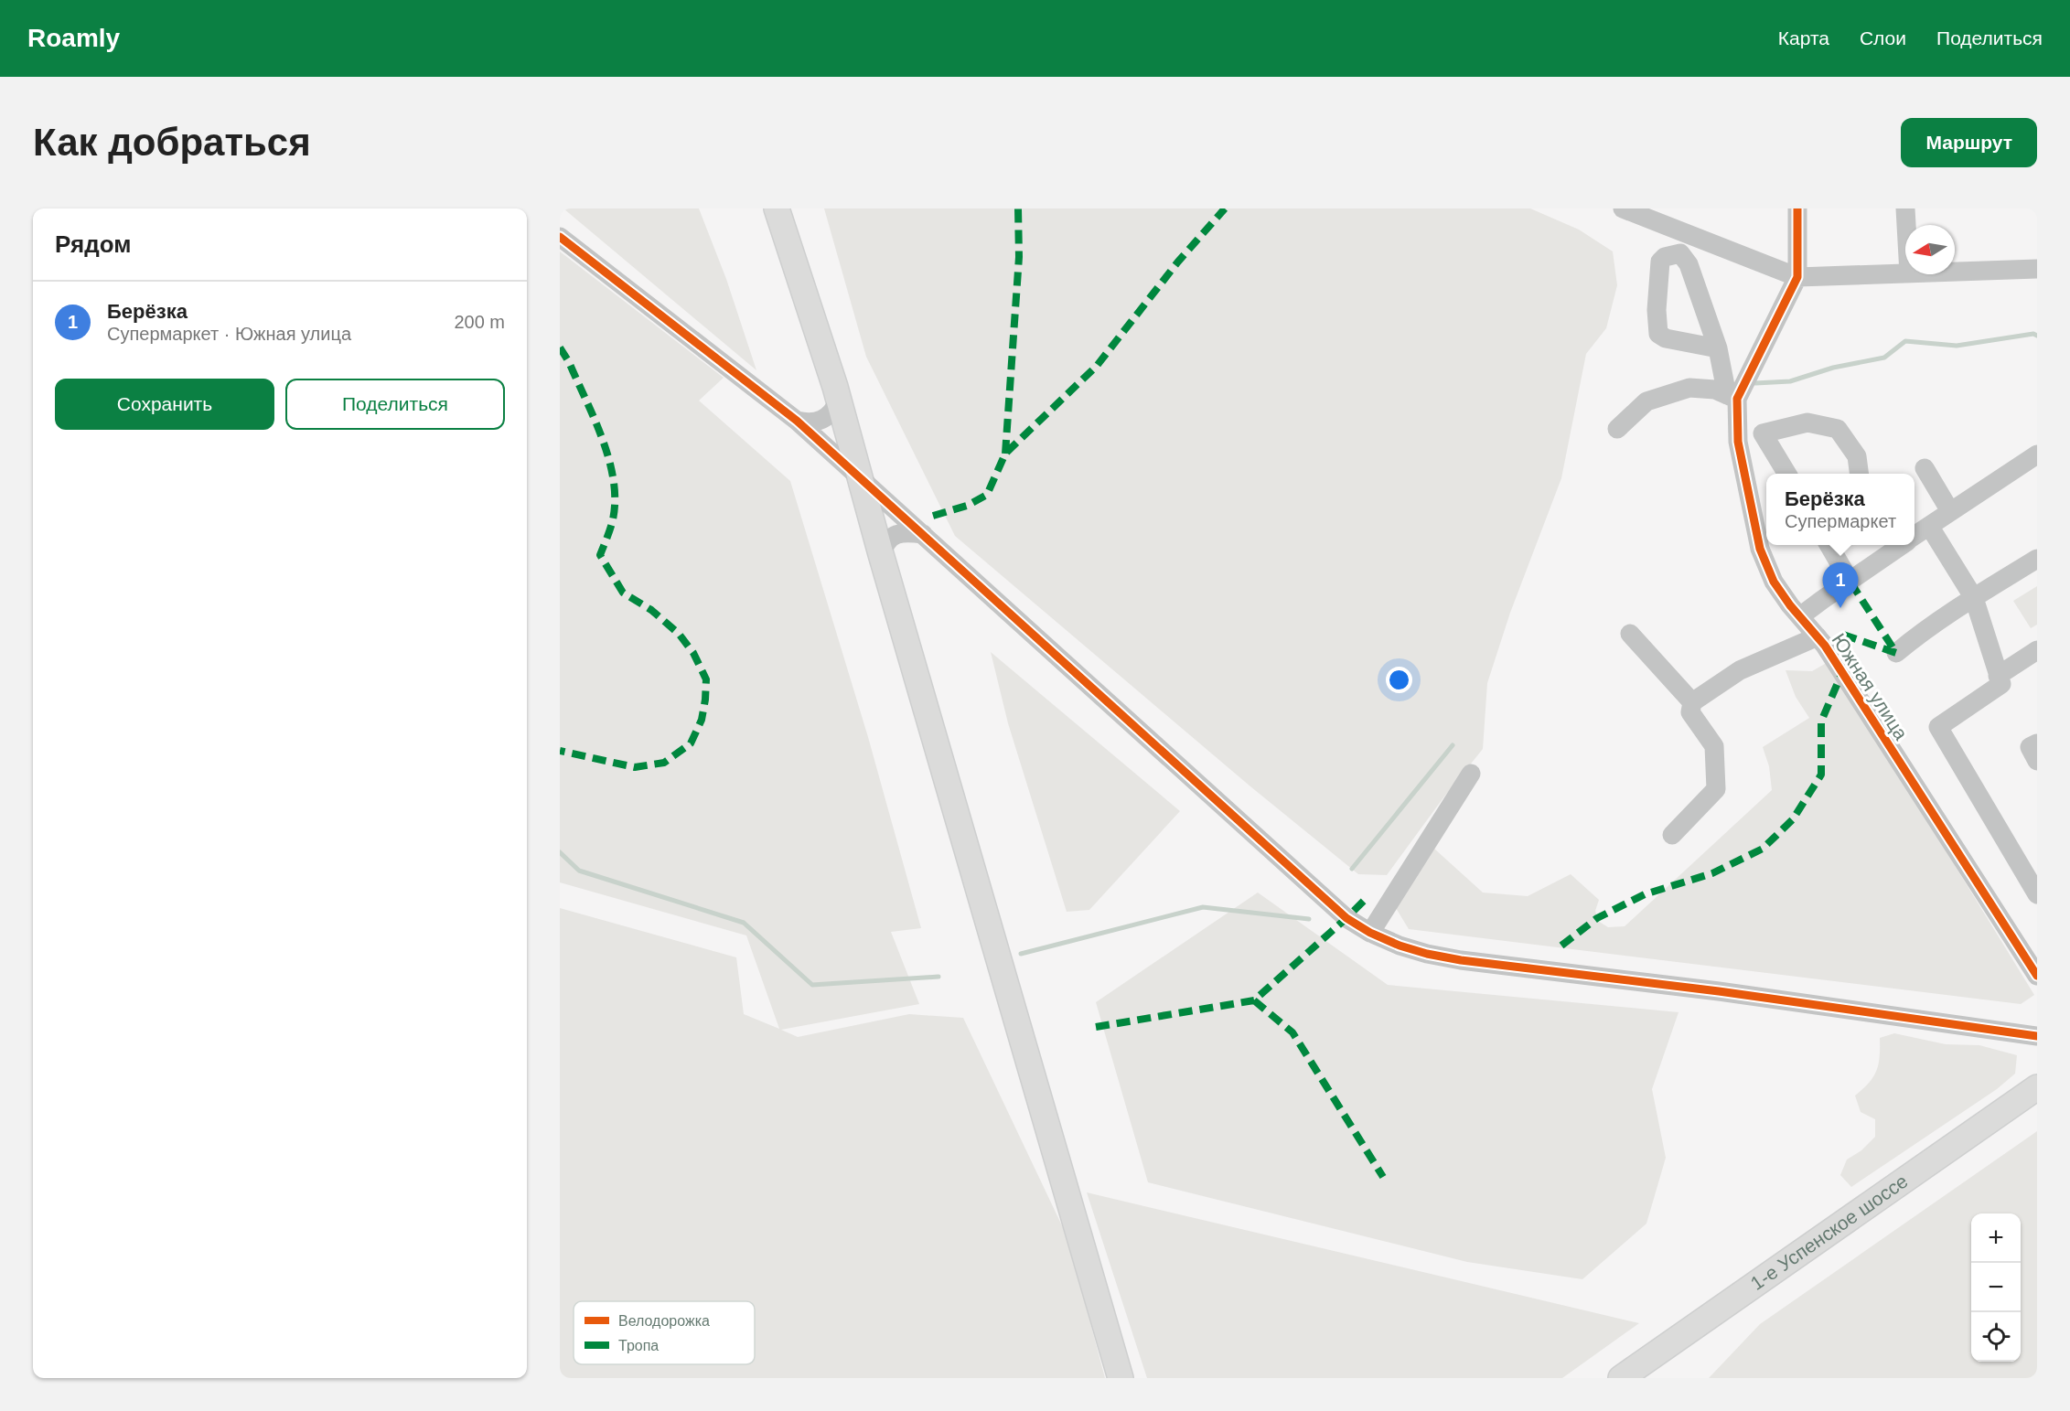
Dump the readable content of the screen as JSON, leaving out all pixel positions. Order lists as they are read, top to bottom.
{
  "streets": {
    "main road": ["1-е Успенское шоссе"],
    "street": ["Южная улица"]
  },
  "legend": ["Велодорожка", "Тропа"],
  "north": "left",
  "page": {
    "header": "Roamly",
    "nav": ["Карта", "Слои", "Поделиться"],
    "buttons": [
      "Маршрут",
      ["Сохранить", "Поделиться"]
    ],
    "title": "Как добраться",
    "heading": "Рядом",
    "list": [
      {
        "mark": "1",
        "name": "Берёзка",
        "note": "Супермаркет · Южная улица",
        "value": "200 m"
      }
    ],
    "popup": ["Берёзка", "Супермаркет"],
    "pins": "1",
    "map_buttons": ["+", "−"]
  }
}
